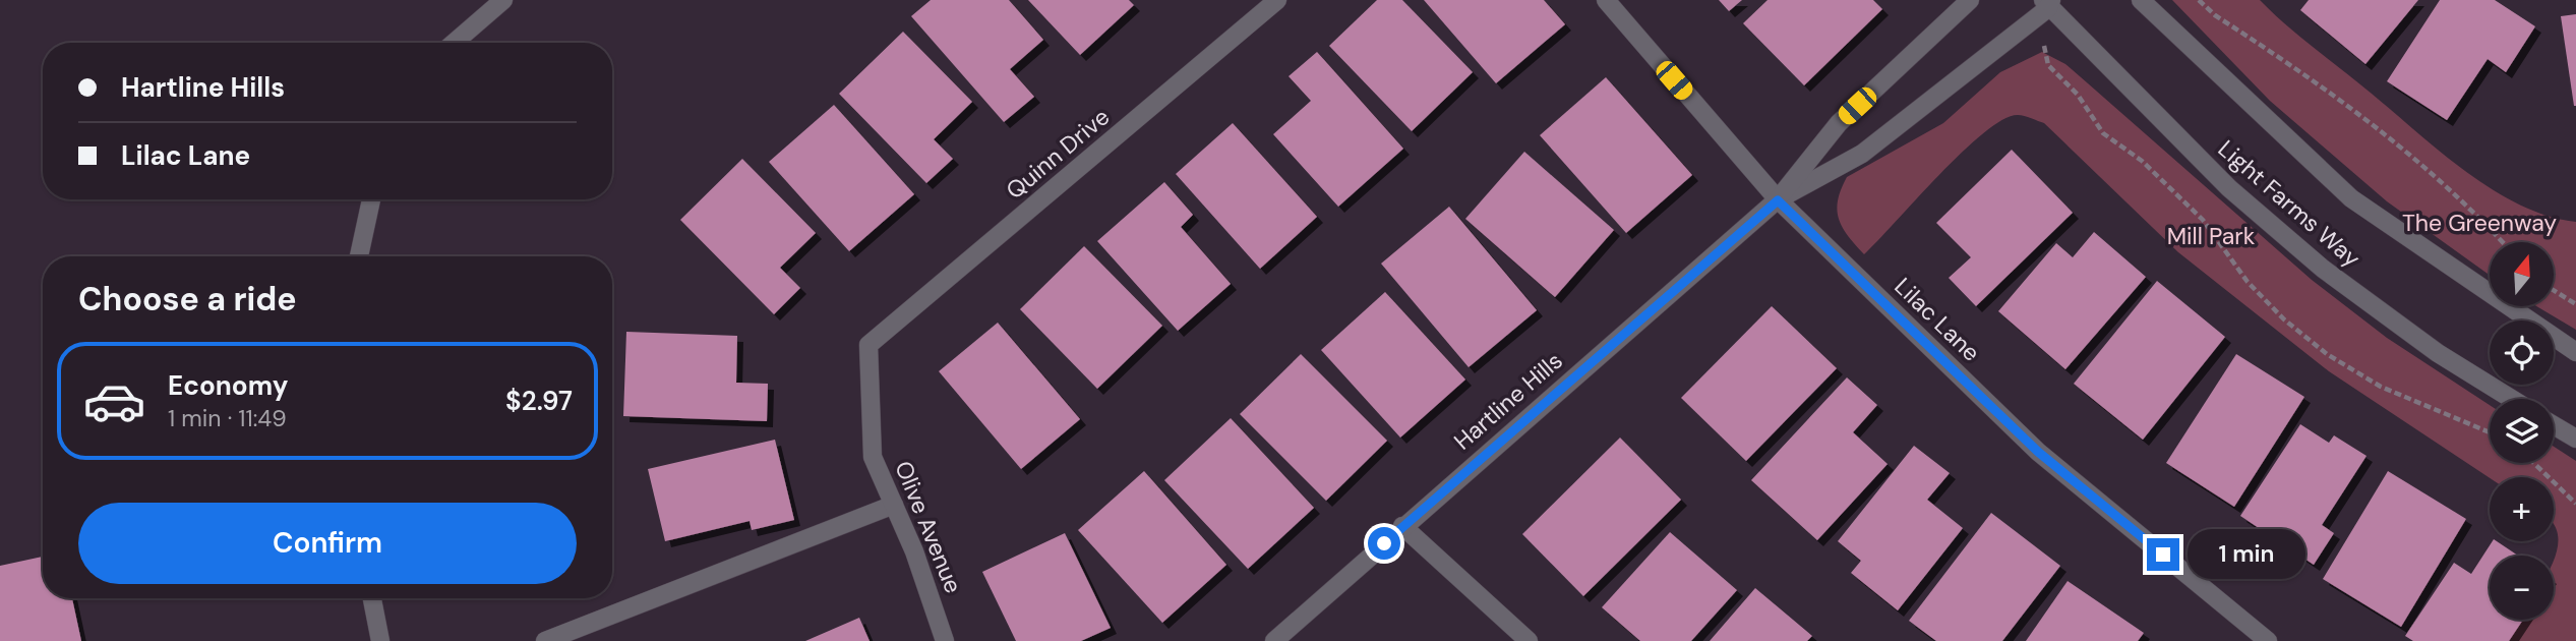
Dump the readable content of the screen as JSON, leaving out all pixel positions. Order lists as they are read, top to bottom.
{
  "streets": {
    "street": [
      "Quinn Drive",
      "Light Farms Way",
      "Lilac Lane",
      "Hartline Hills",
      "Olive Avenue"
    ]
  },
  "crossings": [
    ["Quinn Drive", "Olive Avenue"],
    ["Light Farms Way", "Hartline Hills"],
    ["Lilac Lane", "Hartline Hills"]
  ],
  "parks": ["The Greenway", "Mill Park"],
  "north": "top",
  "page": {
    "banner": ["Hartline Hills", "Lilac Lane"],
    "map_buttons": ["+", "−"],
    "heading": "Choose a ride",
    "list": [
      {
        "name": "Economy",
        "note": "1 min · 11:49",
        "value": "$2.97"
      }
    ],
    "buttons": "Confirm",
    "bubble": "1 min"
  }
}
